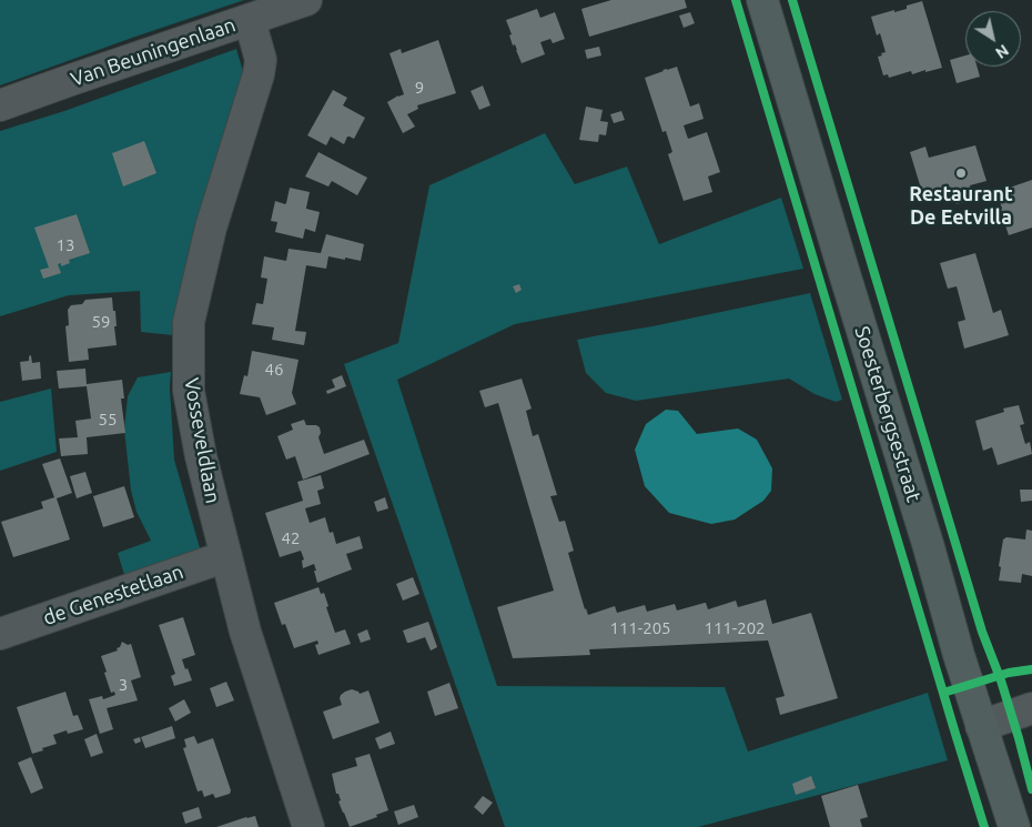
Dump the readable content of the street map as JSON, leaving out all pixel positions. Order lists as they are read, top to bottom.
{
  "streets": {
    "main road": ["Soesterbergsestraat"],
    "street": ["Van Beuningenlaan", "Vosseveldlaan", "de Genestetlaan"]
  },
  "crossings": [
    ["Van Beuningenlaan", "Vosseveldlaan"],
    ["Vosseveldlaan", "de Genestetlaan"]
  ],
  "places": ["Restaurant De Eetvilla"],
  "house_numbers": [
    "9",
    "13",
    "59",
    "46",
    "55",
    "42",
    "111-205",
    "111-202",
    "3"
  ],
  "north": "bottom right"
}
